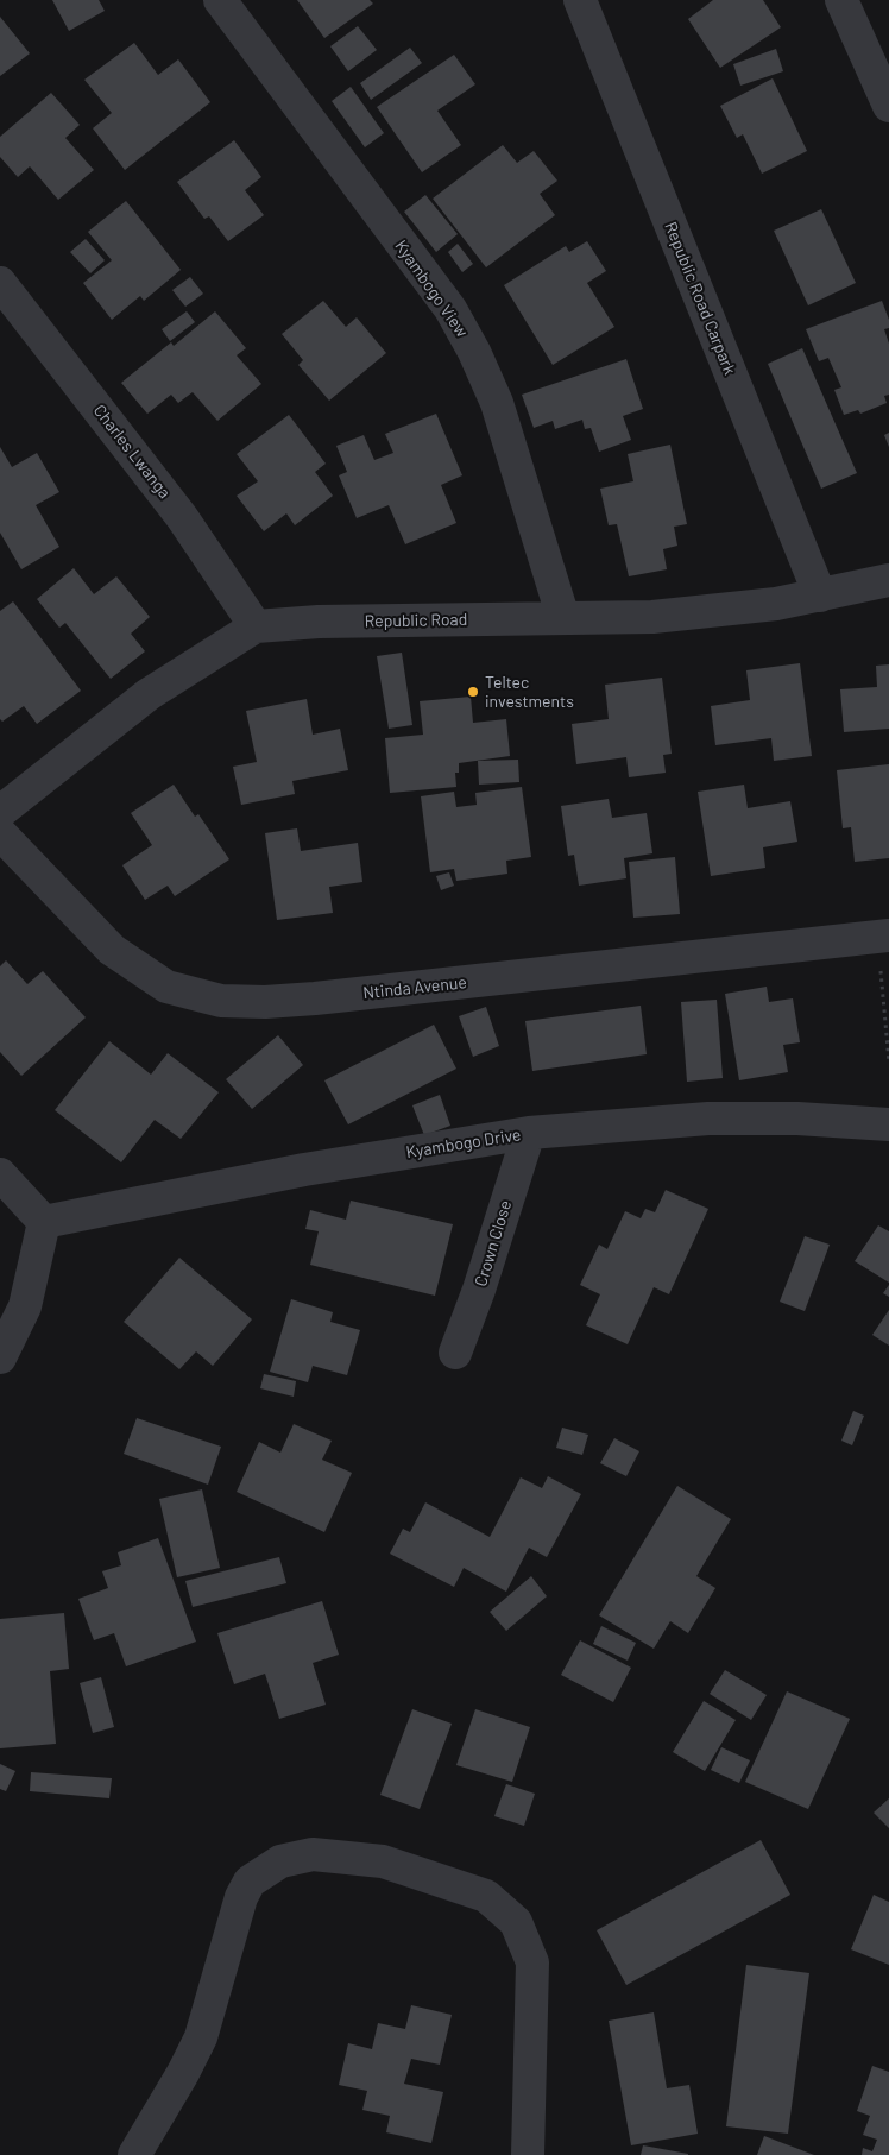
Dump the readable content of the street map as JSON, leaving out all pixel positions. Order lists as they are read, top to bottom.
{
  "streets": {
    "street": [
      "Kyambogo View",
      "Republic Road Carpark",
      "Charles Lwanga",
      "Republic Road",
      "Ntinda Avenue",
      "Kyambogo Drive",
      "Crown Close"
    ]
  },
  "crossings": [
    ["Kyambogo View", "Republic Road"],
    ["Republic Road Carpark", "Republic Road"],
    ["Charles Lwanga", "Republic Road"],
    ["Kyambogo Drive", "Crown Close"]
  ],
  "places": ["Teltec investments"]
}
